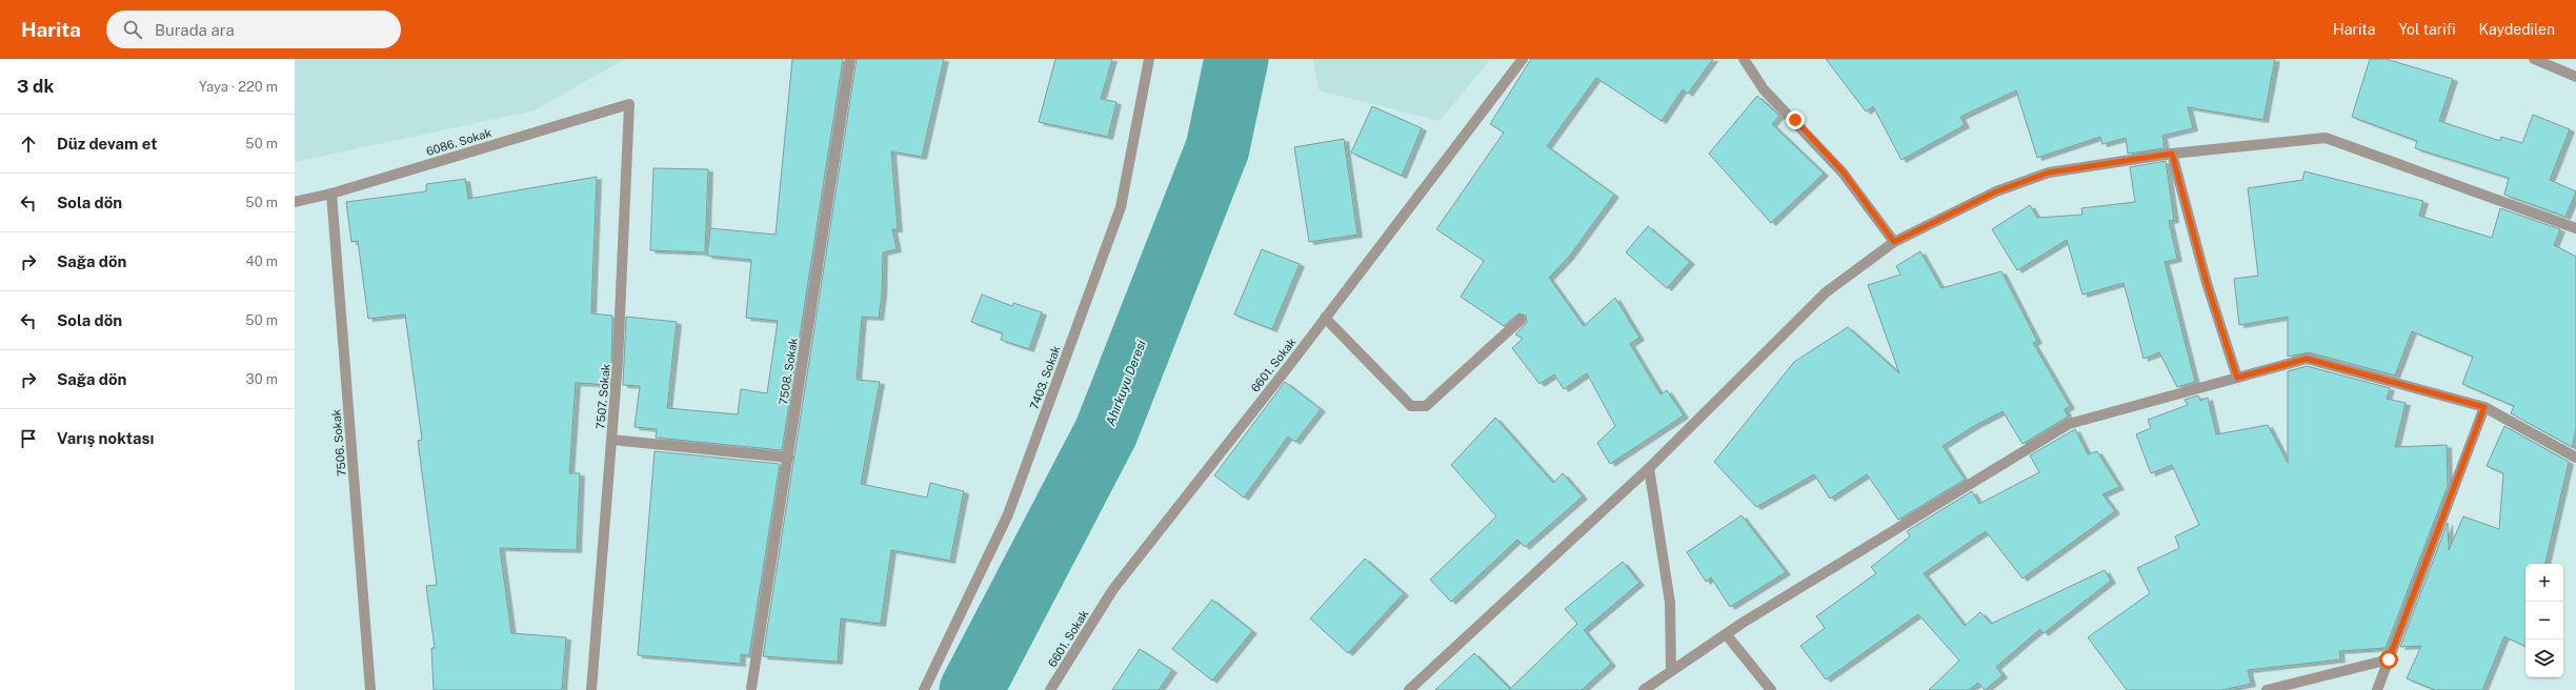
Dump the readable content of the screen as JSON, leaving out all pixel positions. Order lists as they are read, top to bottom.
{
  "streets": {
    "street": [
      "6086. Sokak",
      "6601. Sokak",
      "7508. Sokak",
      "7403. Sokak",
      "7507. Sokak",
      "7506. Sokak"
    ]
  },
  "crossings": [
    ["6086. Sokak", "7507. Sokak"],
    ["6086. Sokak", "7506. Sokak"]
  ],
  "water": ["Ahırkuyu Deresi"],
  "page": {
    "header": "Harita",
    "search": "Burada ara",
    "nav": ["Harita", "Yol tarifi", "Kaydedilen"],
    "heading": ["3 dk", "Yaya · 220 m"],
    "list": [
      ["Düz devam et", "50 m"],
      ["Sola dön", "50 m"],
      ["Sağa dön", "40 m"],
      ["Sola dön", "50 m"],
      ["Sağa dön", "30 m"],
      "Varış noktası"
    ],
    "map_buttons": ["+", "−"]
  }
}
